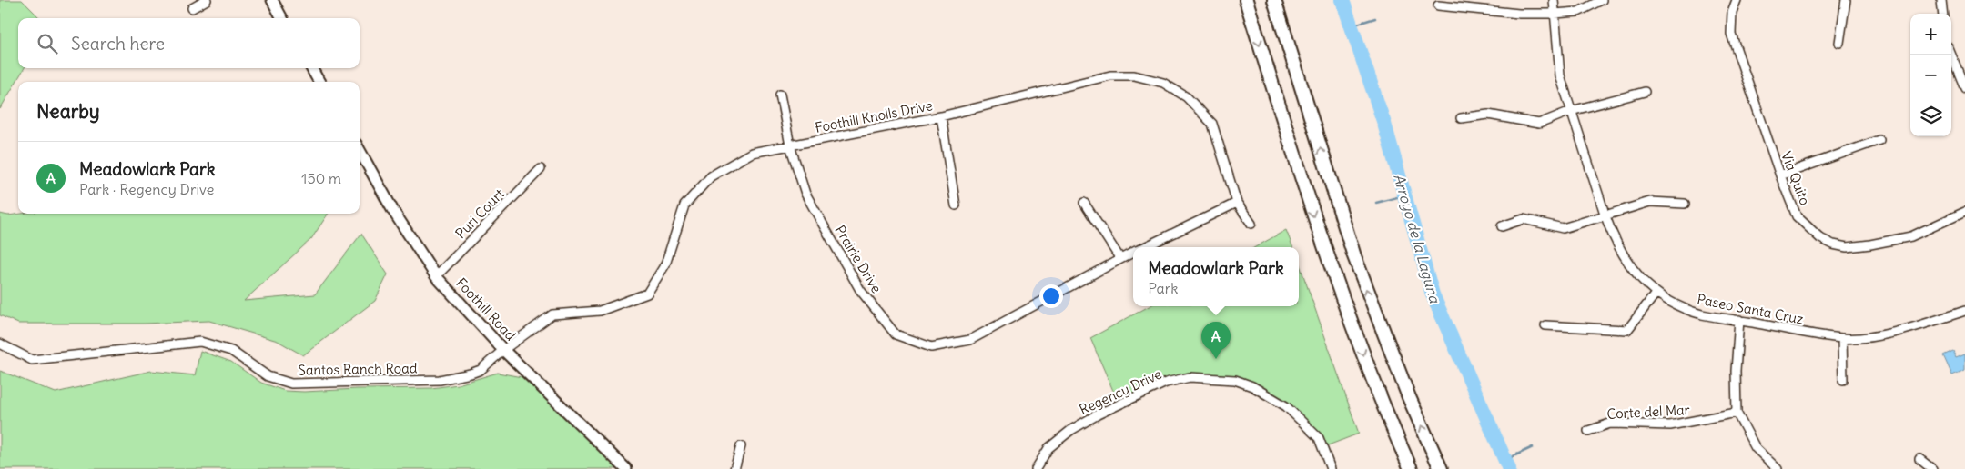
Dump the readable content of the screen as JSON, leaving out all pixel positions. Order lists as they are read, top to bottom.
{
  "streets": {
    "main road": ["Foothill Road"],
    "street": [
      "Foothill Knolls Drive",
      "Via Quito",
      "Puri Court",
      "Prairie Drive",
      "Paseo Santa Cruz",
      "Santos Ranch Road",
      "Regency Drive",
      "Corte del Mar"
    ]
  },
  "crossings": [
    ["Foothill Knolls Drive", "Prairie Drive"],
    ["Foothill Knolls Drive", "Foothill Road"],
    ["Foothill Knolls Drive", "Santos Ranch Road"],
    ["Puri Court", "Foothill Road"],
    ["Foothill Road", "Santos Ranch Road"]
  ],
  "water": ["Arroyo de la Laguna"],
  "page": {
    "map_buttons": ["+", "−"],
    "search": "Search here",
    "heading": "Nearby",
    "list": [
      {
        "mark": "A",
        "name": "Meadowlark Park",
        "note": "Park · Regency Drive",
        "value": "150 m"
      }
    ],
    "popup": ["Meadowlark Park", "Park"],
    "pins": "A"
  }
}
